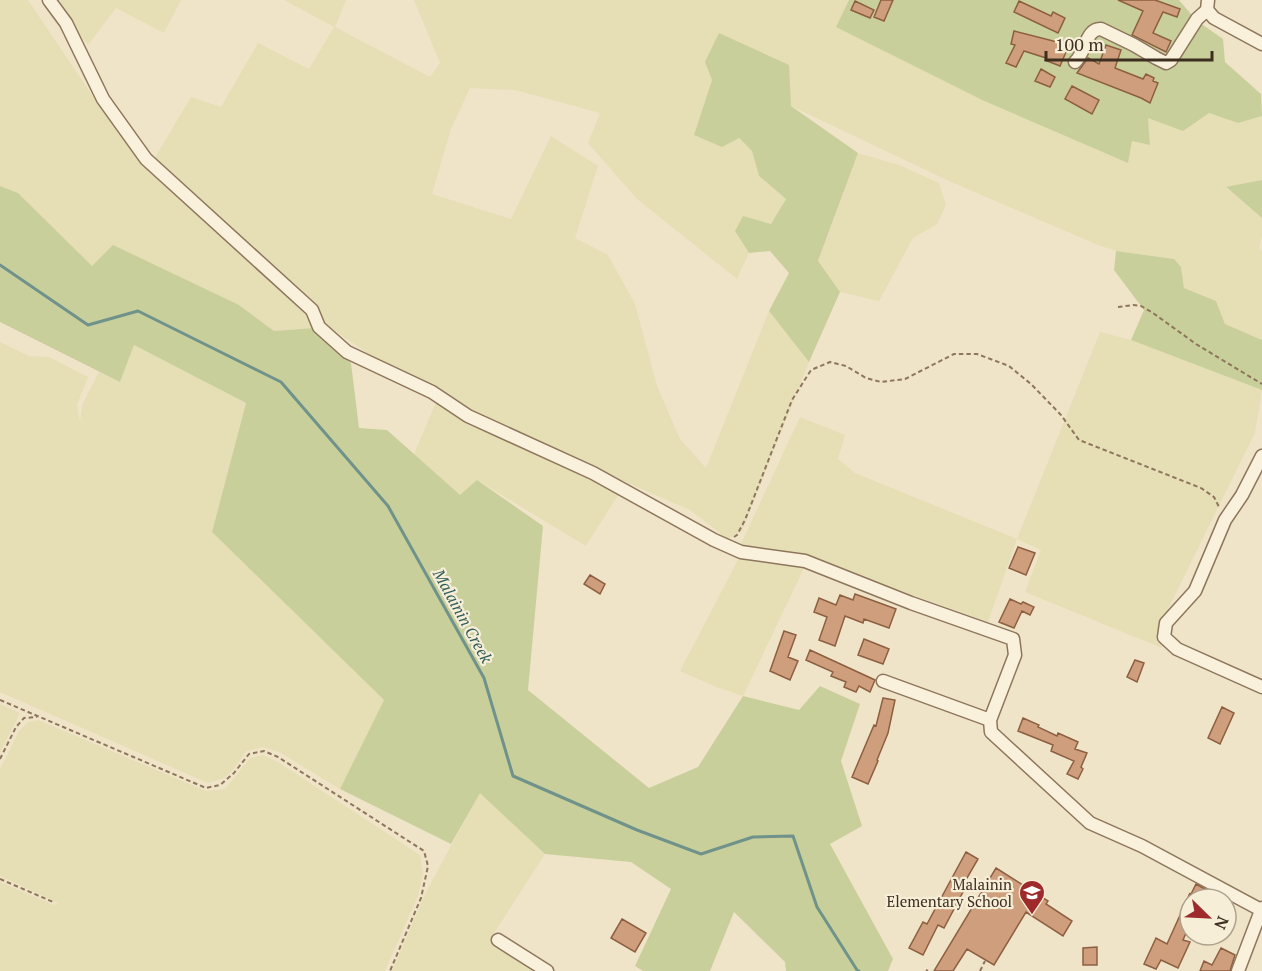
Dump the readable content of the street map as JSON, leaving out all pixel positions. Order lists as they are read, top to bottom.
{
  "water": ["Malainin Creek"],
  "places": {
    "school or university": ["Malainin Elementary School"]
  },
  "scale_bar": "100 m",
  "north": "bottom right"
}
